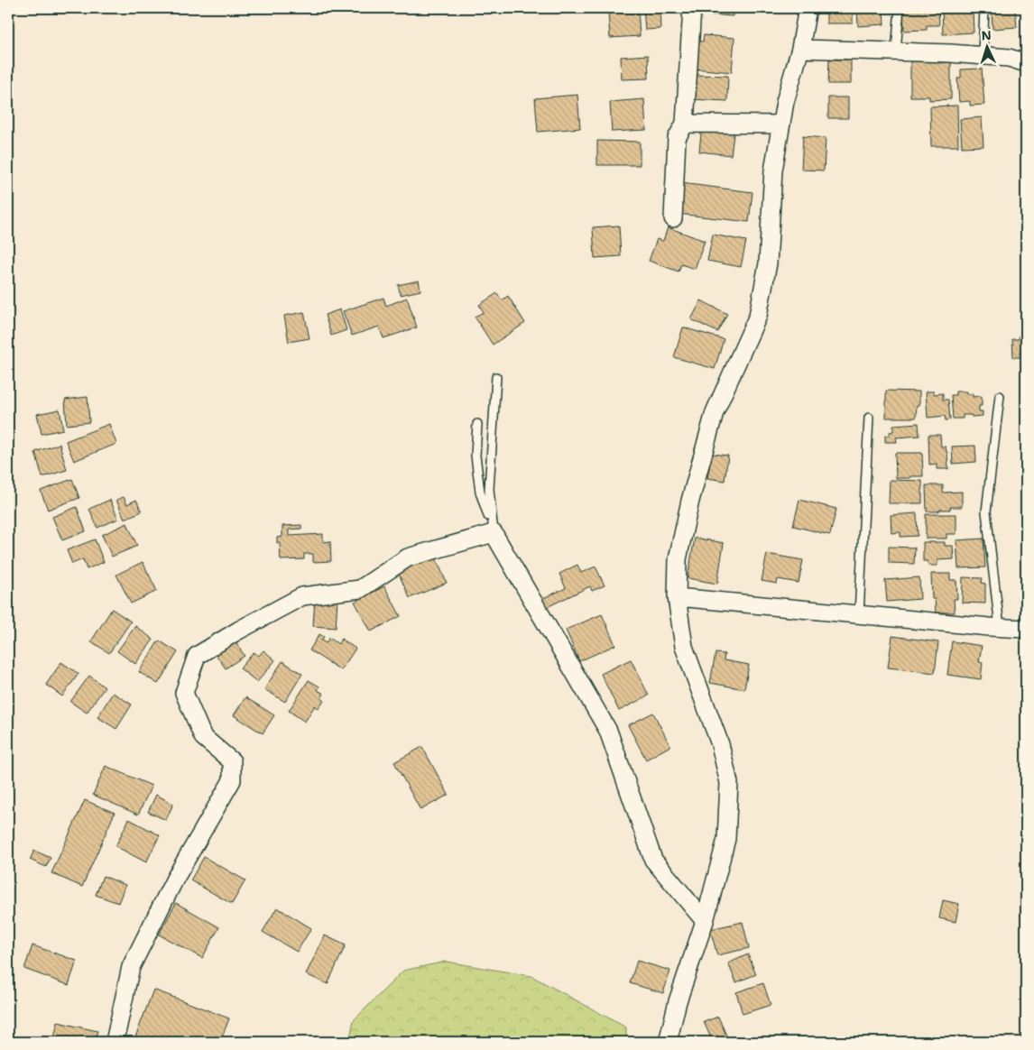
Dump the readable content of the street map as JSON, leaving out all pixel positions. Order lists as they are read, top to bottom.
{
  "north": "top"
}
